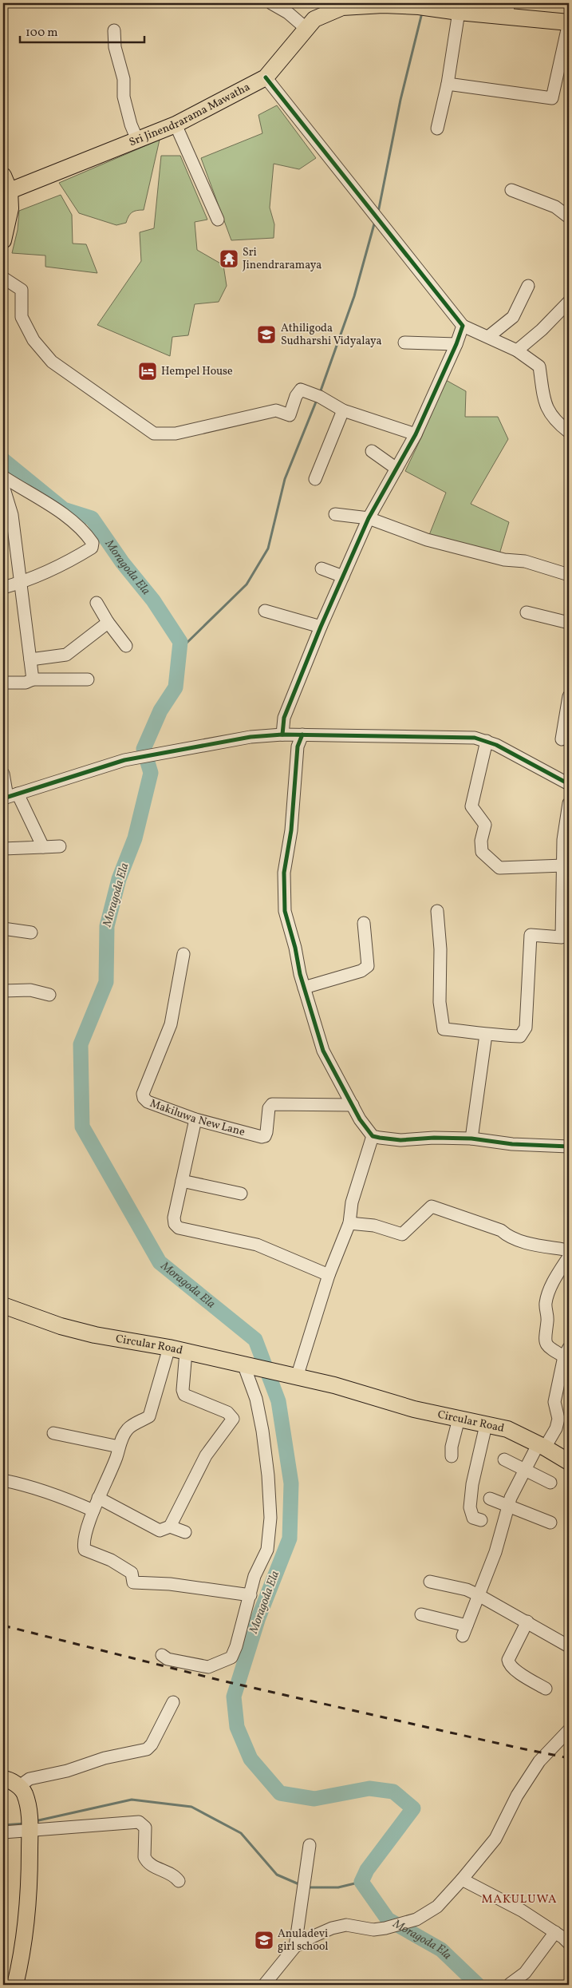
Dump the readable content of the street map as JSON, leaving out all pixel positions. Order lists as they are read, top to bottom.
{
  "streets": {
    "main road": ["Sri Jinendrarama Mawatha", "Circular Road"],
    "street": ["Makiluwa New Lane"]
  },
  "districts": ["MAKULUWA"],
  "water": ["Moragoda Ela"],
  "places": {
    "temple": ["Sri Jinendraramaya"],
    "school or university": ["Athiligoda Sudharshi Vidyalaya", "Anuladevi girl school"],
    "hotel": ["Hempel House"]
  },
  "scale_bar": "100 m"
}
